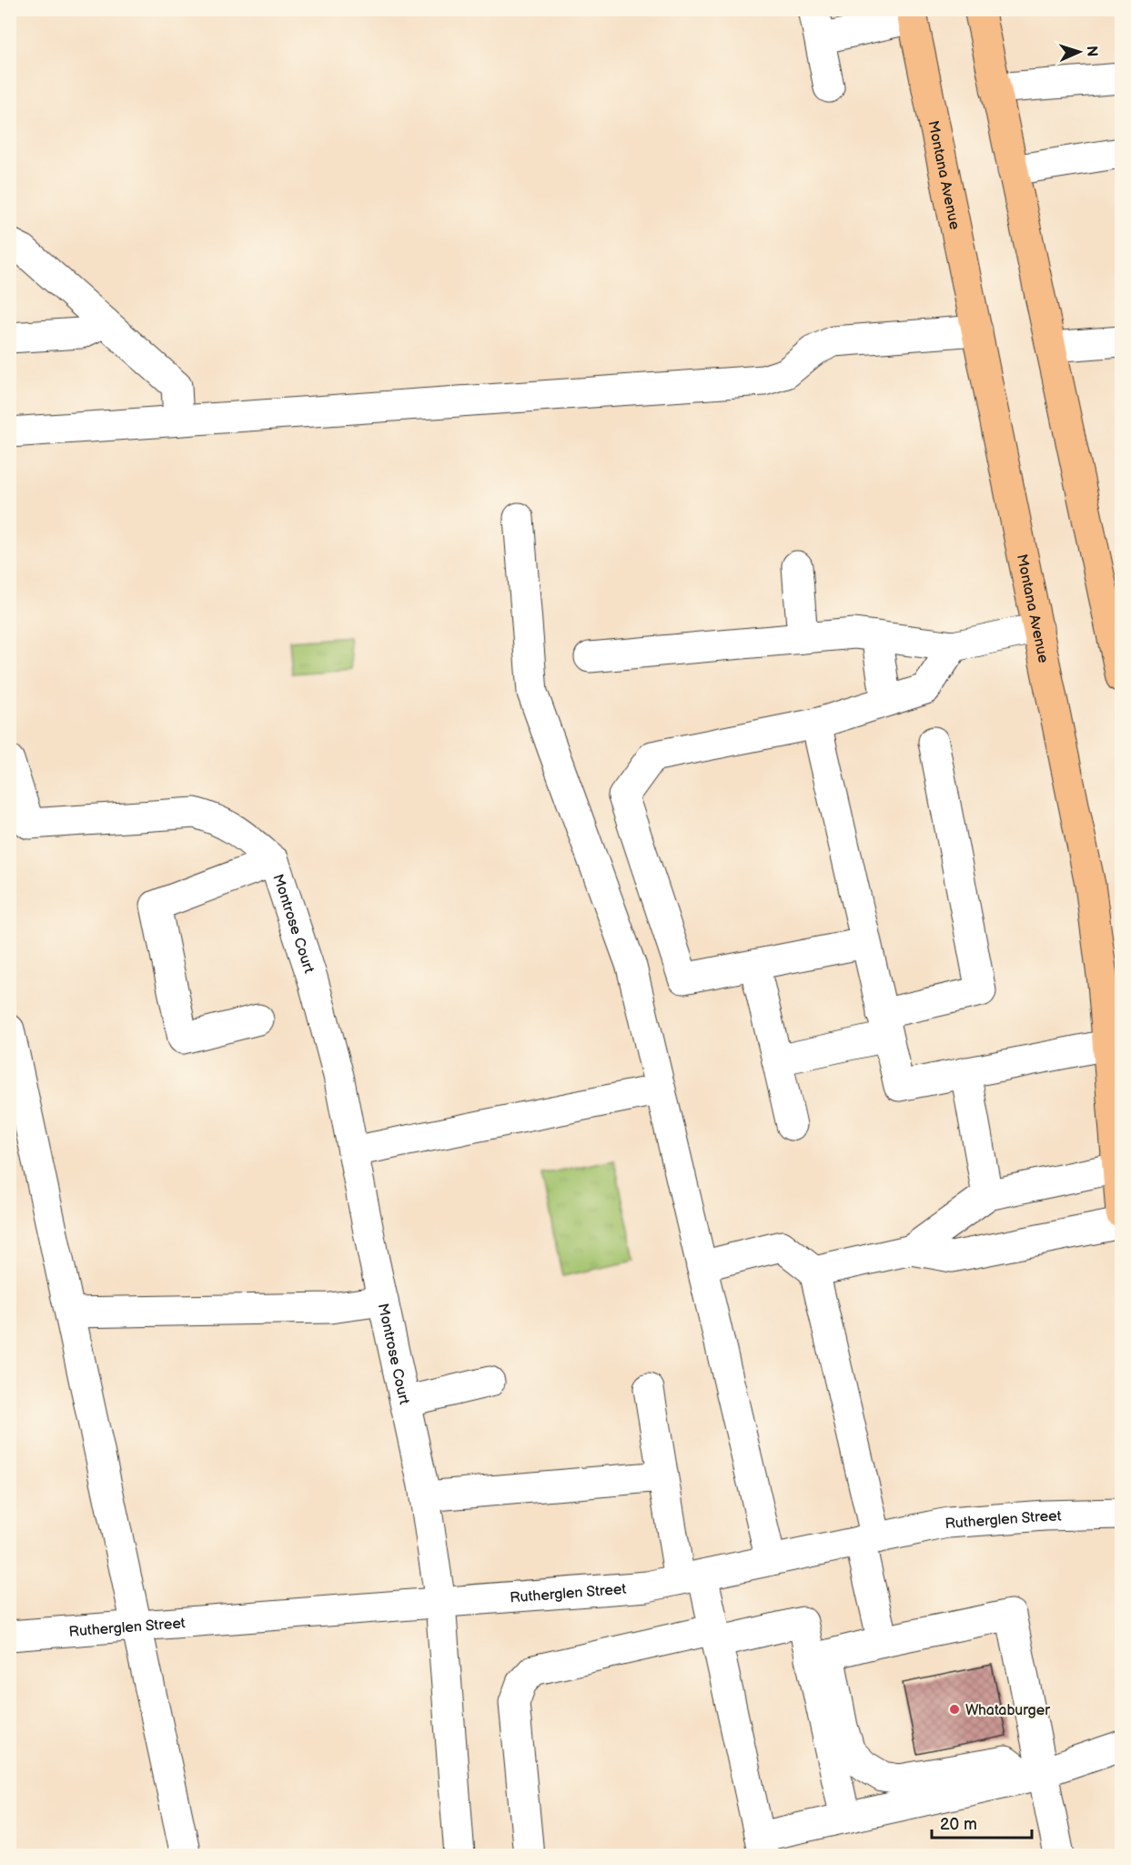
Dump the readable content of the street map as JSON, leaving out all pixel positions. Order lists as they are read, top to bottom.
{
  "streets": {
    "highway": ["Montana Avenue"],
    "street": ["Montrose Court", "Rutherglen Street"]
  },
  "crossings": [
    ["Montrose Court", "Rutherglen Street"]
  ],
  "places": ["Whataburger"],
  "scale_bar": "20 m",
  "north": "right"
}
